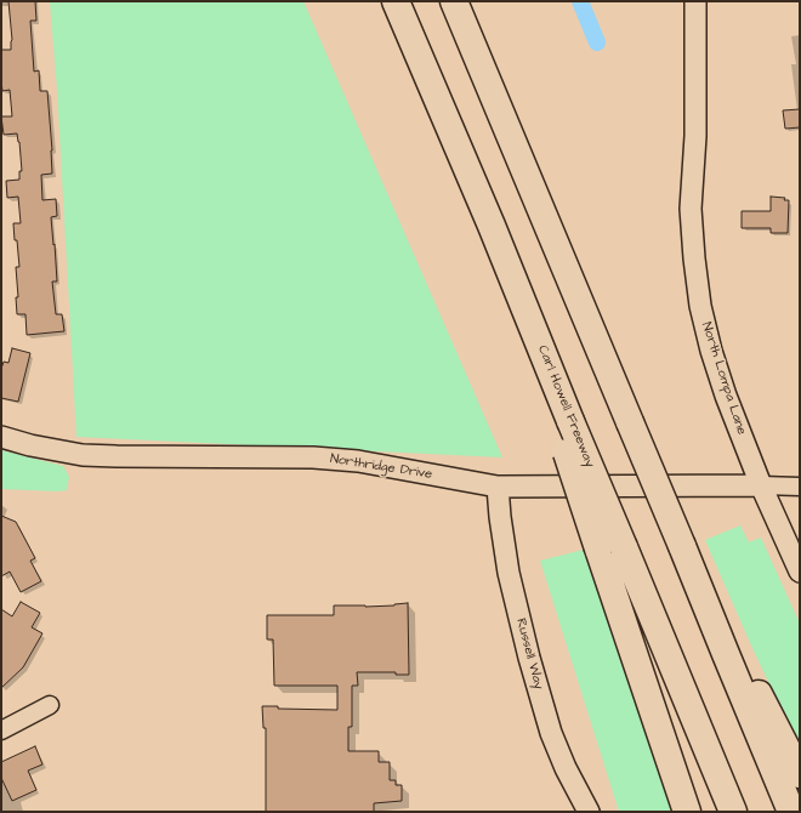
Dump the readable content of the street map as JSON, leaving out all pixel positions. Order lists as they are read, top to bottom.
{
  "streets": {
    "highway": ["Carl Howell Freeway"],
    "street": ["North Lompa Lane", "Northridge Drive", "Russell Way"]
  },
  "crossings": [
    ["North Lompa Lane", "Northridge Drive"],
    ["Northridge Drive", "Russell Way"]
  ]
}
